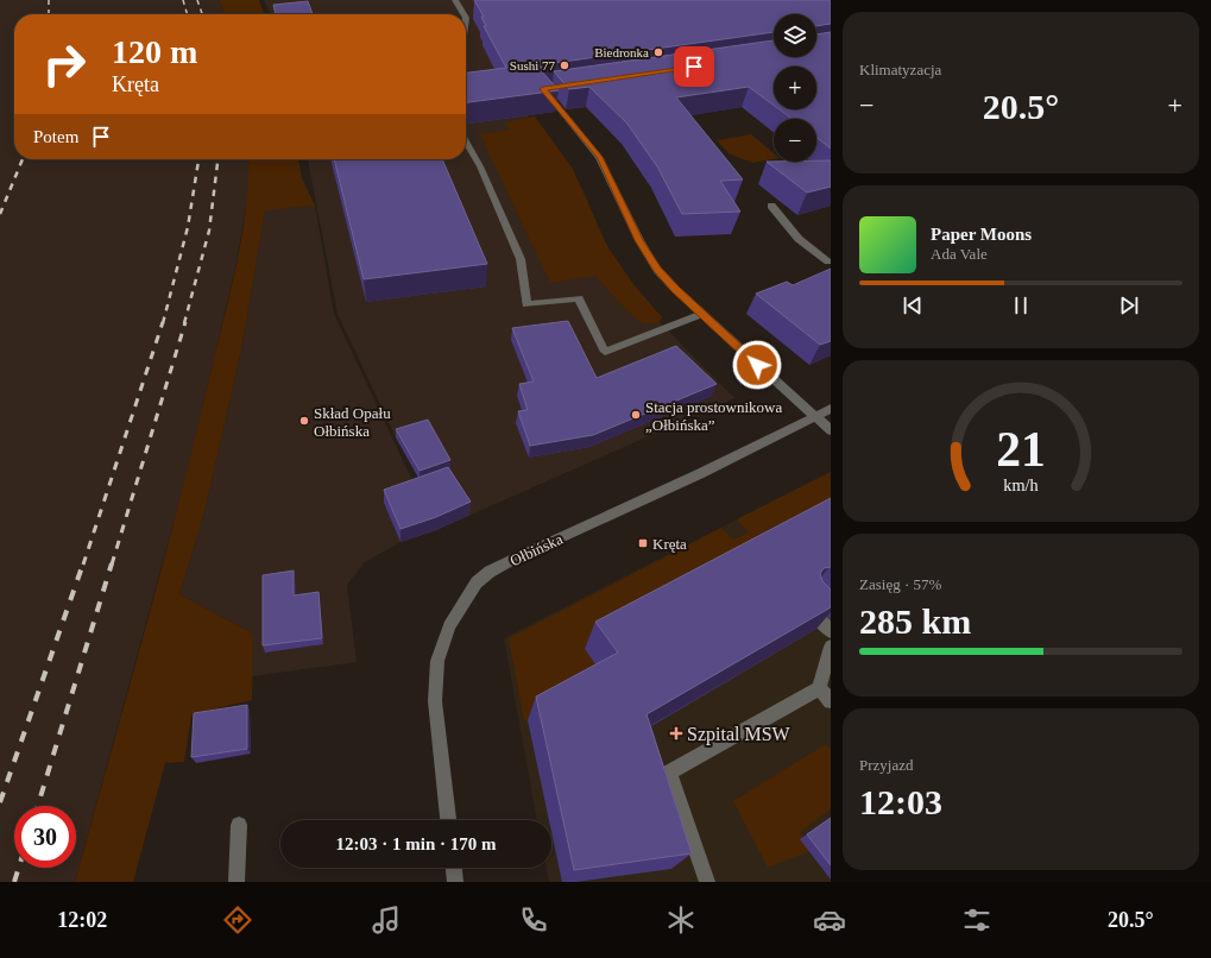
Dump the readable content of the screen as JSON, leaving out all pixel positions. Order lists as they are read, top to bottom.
{
  "streets": {
    "street": ["Ołbińska"]
  },
  "places": {
    "other": [
      "Biedronka",
      "Sushi 77",
      "Stacja prostownikowa „Ołbińska”",
      "Skład Opału Ołbińska"
    ],
    "transit": ["Kręta"],
    "health": ["Szpital MSW"]
  },
  "page": {
    "tile": [
      "Klimatyzacja",
      ["Zasięg · 57%", "285 km"],
      ["Przyjazd", "12:03"]
    ],
    "map_buttons": ["+", "−"],
    "turn": ["120 m", "Kręta"],
    "heat": ["−", "20.5°", "+"],
    "then": "Potem",
    "song": ["Paper Moons", "Ada Vale"],
    "limit": "30",
    "trip": "12:03 · 1 min · 170 m",
    "tabs": ["12:02", "20.5°"],
    "gauge": ["21", "km/h"]
  }
}
